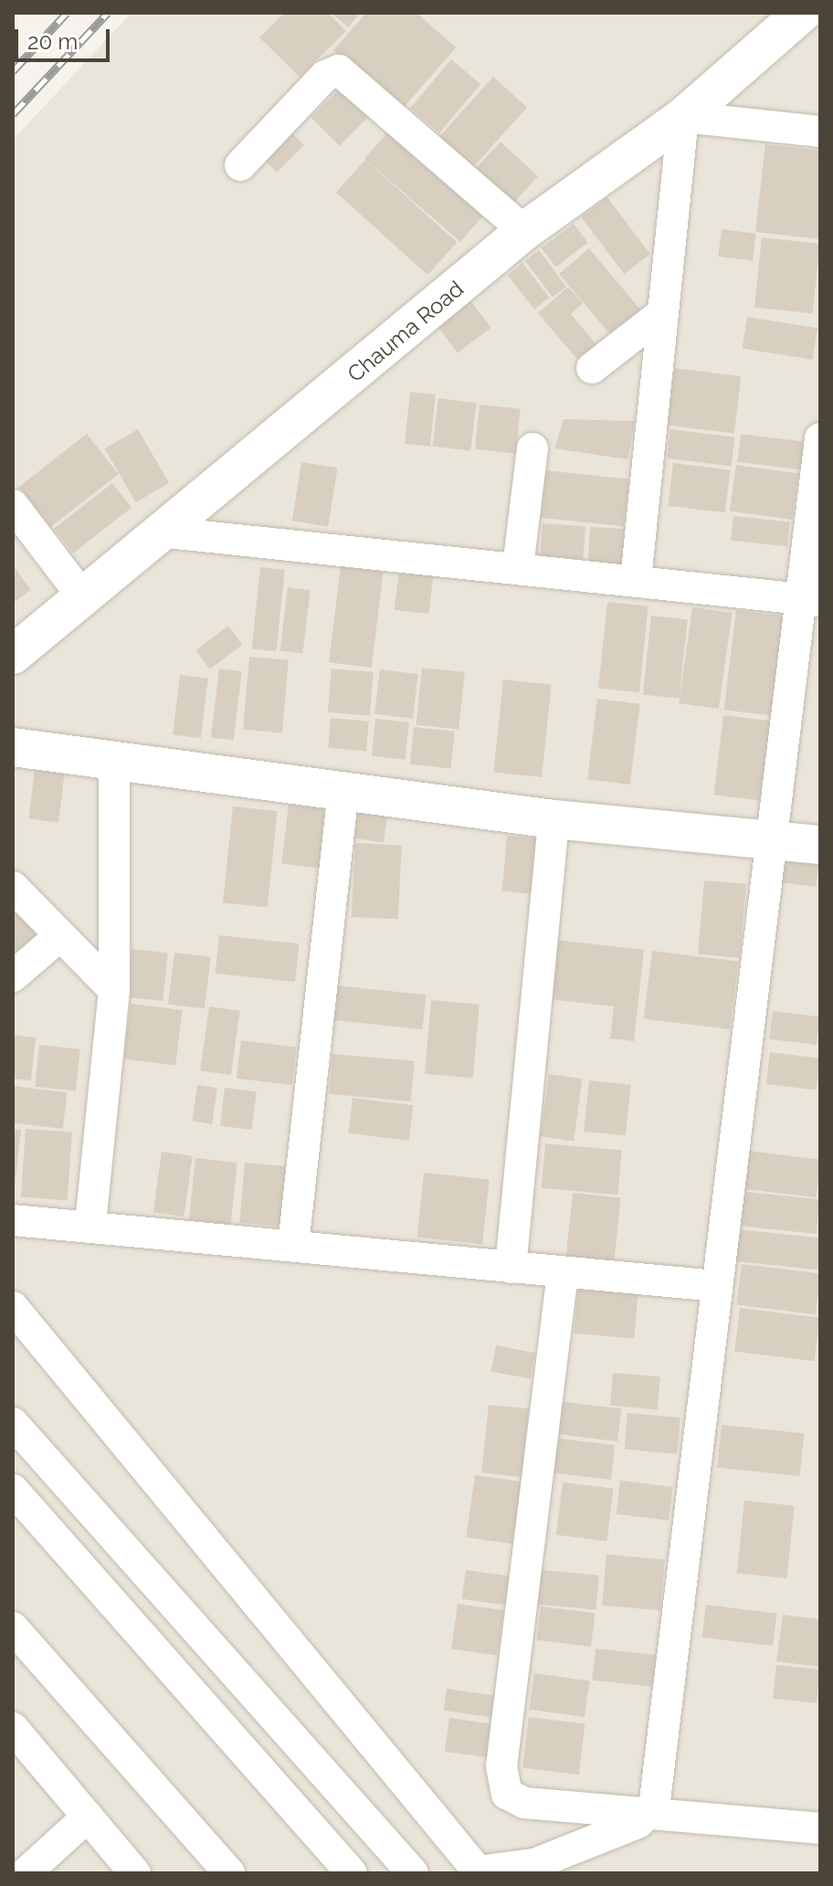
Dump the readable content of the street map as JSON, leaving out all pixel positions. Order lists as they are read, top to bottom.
{
  "streets": {
    "street": ["Chauma Road"]
  },
  "scale_bar": "20 m"
}
